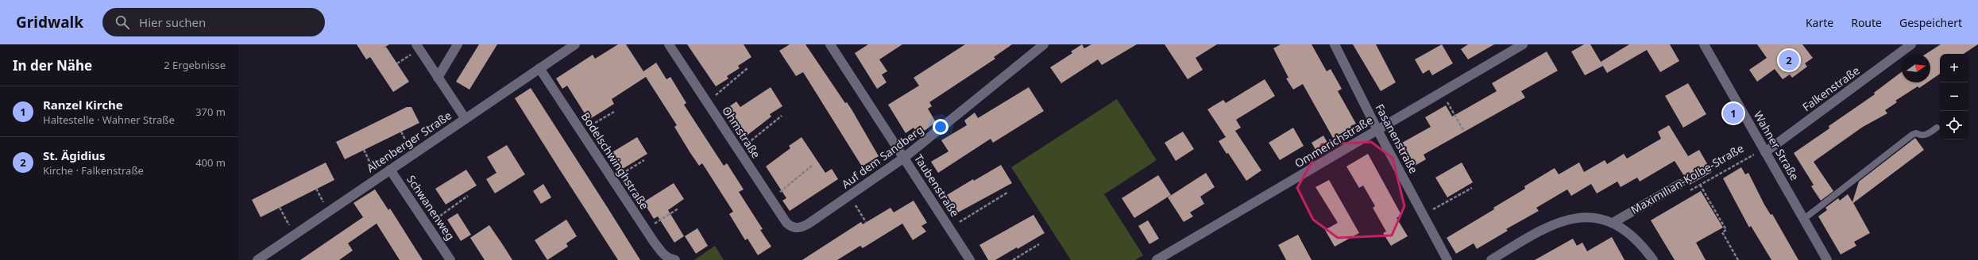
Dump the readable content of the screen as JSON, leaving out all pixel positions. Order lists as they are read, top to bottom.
{
  "streets": {
    "street": [
      "Falkenstraße",
      "Ohmstraße",
      "Fasanenstraße",
      "Altenberger Straße",
      "Ommerichstraße",
      "Wahner Straße",
      "Auf dem Sandberg",
      "Bodelschwinghstraße",
      "Maximilian-Kolbe-Straße",
      "Taubenstraße",
      "Schwanenweg"
    ]
  },
  "crossings": [
    ["Falkenstraße", "Wahner Straße"],
    ["Falkenstraße", "Maximilian-Kolbe-Straße"],
    ["Ohmstraße", "Auf dem Sandberg"],
    ["Fasanenstraße", "Ommerichstraße"],
    ["Altenberger Straße", "Bodelschwinghstraße"],
    ["Altenberger Straße", "Schwanenweg"],
    ["Wahner Straße", "Maximilian-Kolbe-Straße"],
    ["Auf dem Sandberg", "Taubenstraße"]
  ],
  "north": "right",
  "page": {
    "header": "Gridwalk",
    "search": "Hier suchen",
    "nav": ["Karte", "Route", "Gespeichert"],
    "heading": ["In der Nähe", "2 Ergebnisse"],
    "pins": ["2", "1"],
    "map_buttons": ["+", "−"],
    "list": [
      {
        "mark": "1",
        "name": "Ranzel Kirche",
        "note": "Haltestelle · Wahner Straße",
        "value": "370 m"
      },
      {
        "mark": "2",
        "name": "St. Ägidius",
        "note": "Kirche · Falkenstraße",
        "value": "400 m"
      }
    ]
  }
}
